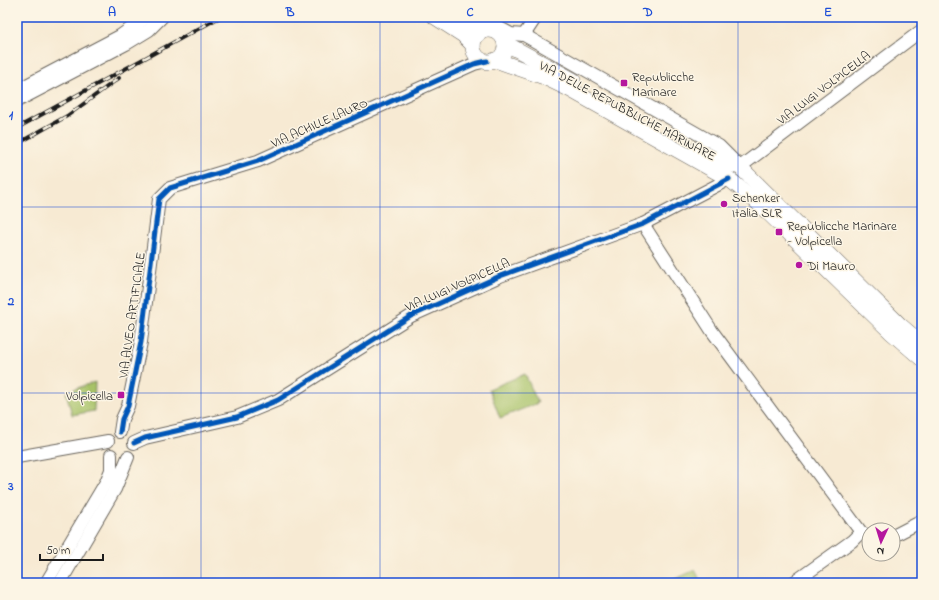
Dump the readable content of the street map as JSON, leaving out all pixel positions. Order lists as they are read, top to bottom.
{
  "streets": {
    "main road": ["VIA DELLE REPUBBLICHE MARINARE"],
    "street": ["VIA LUIGI VOLPICELLA", "VIA ACHILLE LAURO", "VIA ALVEO ARTIFICIALE"]
  },
  "crossings": [
    ["VIA LUIGI VOLPICELLA", "VIA DELLE REPUBBLICHE MARINARE"],
    ["VIA LUIGI VOLPICELLA", "VIA ALVEO ARTIFICIALE"],
    ["VIA DELLE REPUBBLICHE MARINARE", "VIA ACHILLE LAURO"],
    ["VIA ACHILLE LAURO", "VIA ALVEO ARTIFICIALE"]
  ],
  "places": {
    "transit": ["Republicche Marinare", "Republicche Marinare - Volpicella", "Volpicella"],
    "other": ["Schenker Italia SLR", "Di Mauro"]
  },
  "scale_bar": "50 m",
  "north": "bottom",
  "grid": {
    "columns": [
      "A",
      "B",
      "C",
      "D",
      "E"
    ],
    "rows": ["1", "2", "3"]
  }
}
